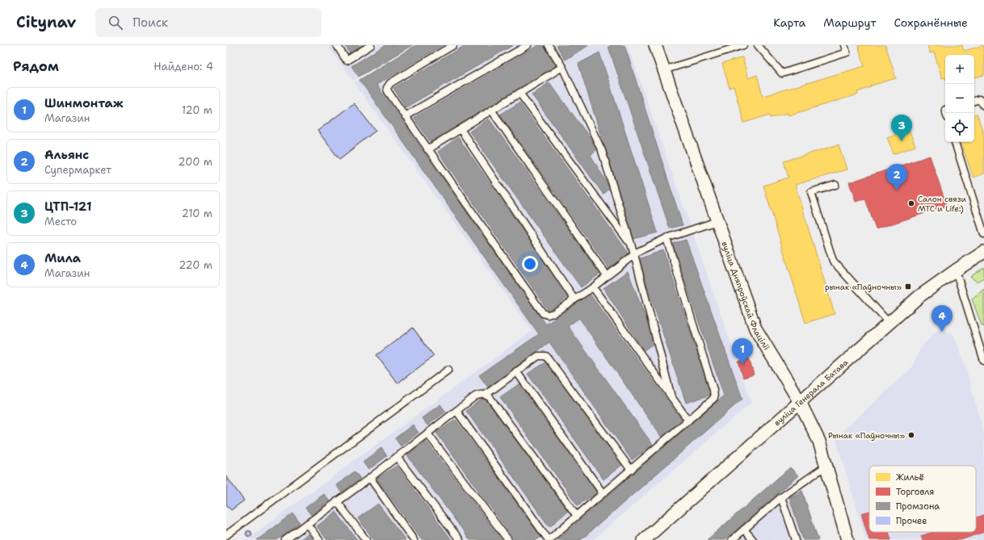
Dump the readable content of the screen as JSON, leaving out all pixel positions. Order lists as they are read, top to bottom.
{
  "streets": {
    "street": ["вуліца Дняпроўскай Флаціліі", "вуліца Генерала Батава"]
  },
  "crossings": [
    ["вуліца Дняпроўскай Флаціліі", "вуліца Генерала Батава"]
  ],
  "places": {
    "other": ["Салон связи МТС и Life:)", "Рынак «Паўночны»"],
    "transit": ["рынак «Паўночны»"]
  },
  "legend": [
    "Жильё",
    "Торговля",
    "Промзона",
    "Прочее"
  ],
  "page": {
    "header": "Citynav",
    "search": "Поиск",
    "nav": ["Карта", "Маршрут", "Сохранённые"],
    "heading": ["Рядом", "Найдено: 4"],
    "map_buttons": ["+", "−"],
    "list": [
      {
        "mark": "1",
        "name": "Шинмонтаж",
        "note": "Магазин",
        "value": "120 m"
      },
      {
        "mark": "2",
        "name": "Альянс",
        "note": "Супермаркет",
        "value": "200 m"
      },
      {
        "mark": "3",
        "name": "ЦТП-121",
        "note": "Место",
        "value": "210 m"
      },
      {
        "mark": "4",
        "name": "Мила",
        "note": "Магазин",
        "value": "220 m"
      }
    ],
    "pins": [
      "3",
      "2",
      "4",
      "1"
    ]
  }
}
